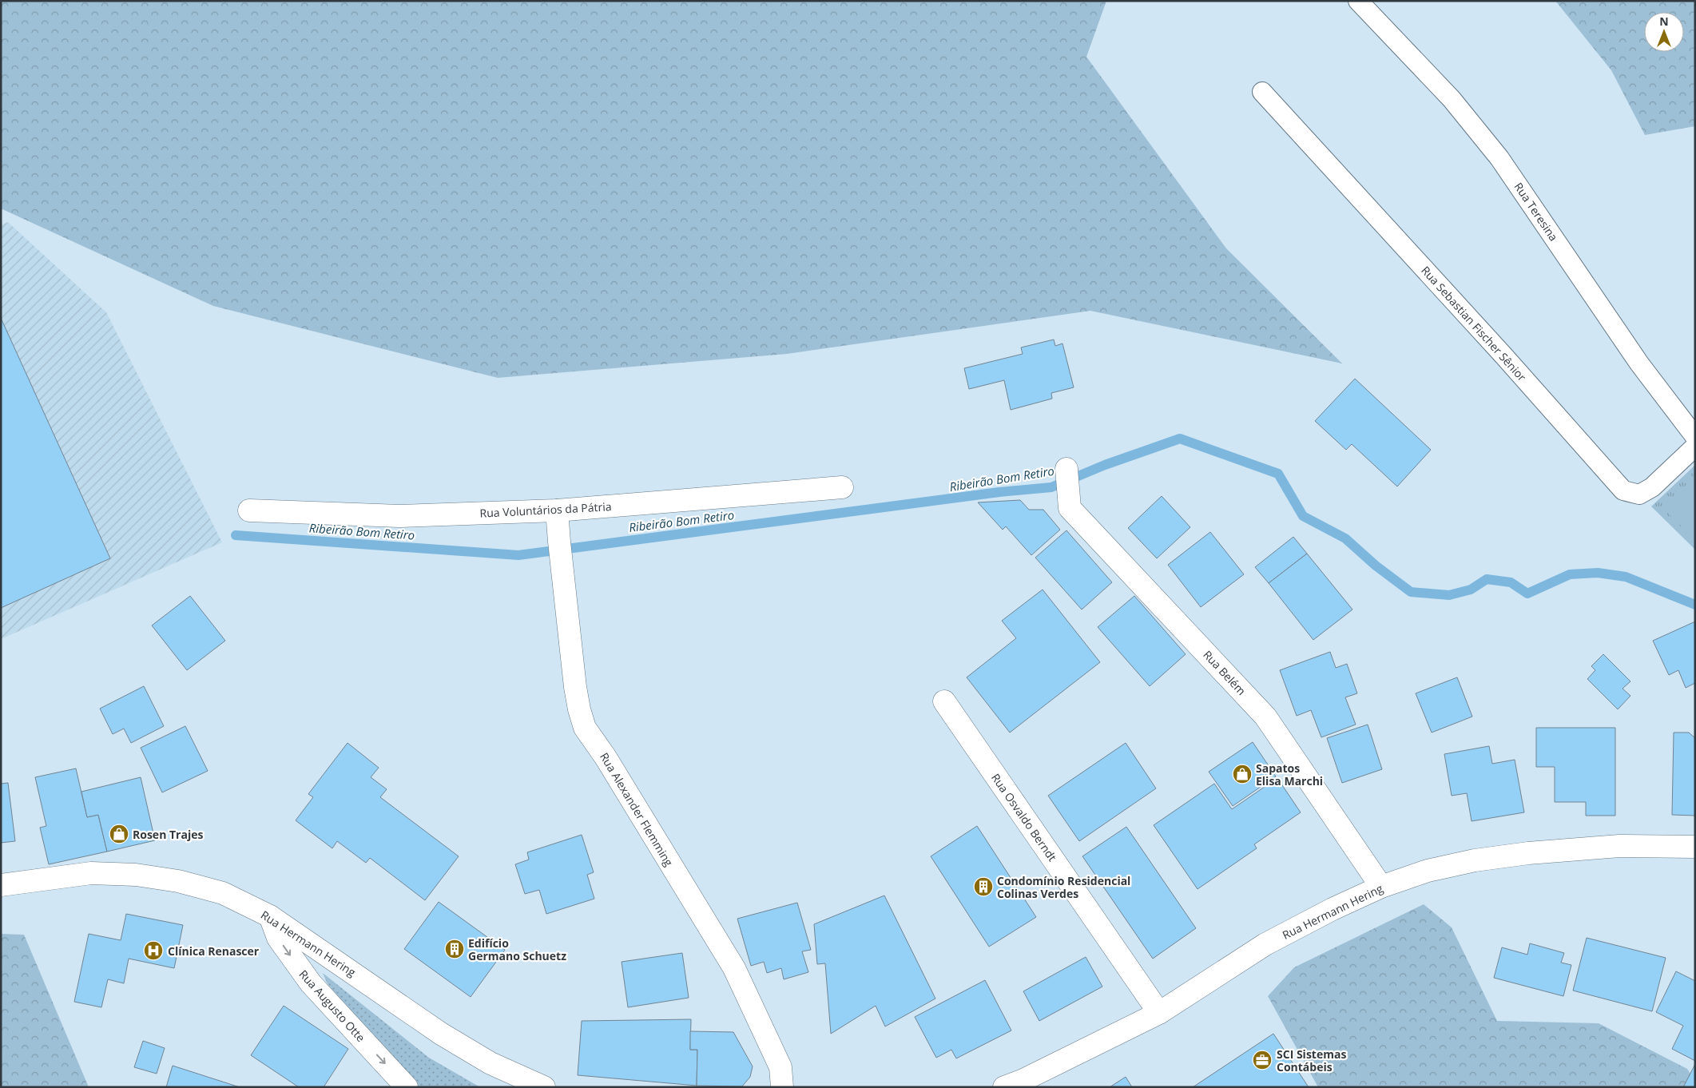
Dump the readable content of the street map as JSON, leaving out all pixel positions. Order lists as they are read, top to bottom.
{
  "streets": {
    "street": [
      "Rua Voluntários da Pátria",
      "Rua Belém",
      "Rua Alexander Flemming",
      "Rua Osvaldo Berndt",
      "Rua Hermann Hering",
      "Rua Augusto Otte"
    ],
    "lane": ["Rua Teresina", "Rua Sebastian Fischer Sênior"]
  },
  "crossings": [
    ["Rua Voluntários da Pátria", "Rua Alexander Flemming"],
    ["Rua Belém", "Rua Hermann Hering"],
    ["Rua Osvaldo Berndt", "Rua Hermann Hering"],
    ["Rua Hermann Hering", "Rua Augusto Otte"]
  ],
  "one_way": ["Rua Augusto Otte"],
  "water": ["Ribeirão Bom Retiro"],
  "places": {
    "shop": ["Sapatos Elisa Marchi", "Rosen Trajes"],
    "building": ["Condomínio Residencial Colinas Verdes", "Edifício Germano Schuetz"],
    "hospital": ["Clínica Renascer"],
    "office": ["SCI Sistemas Contábeis"]
  },
  "north": "top"
}
